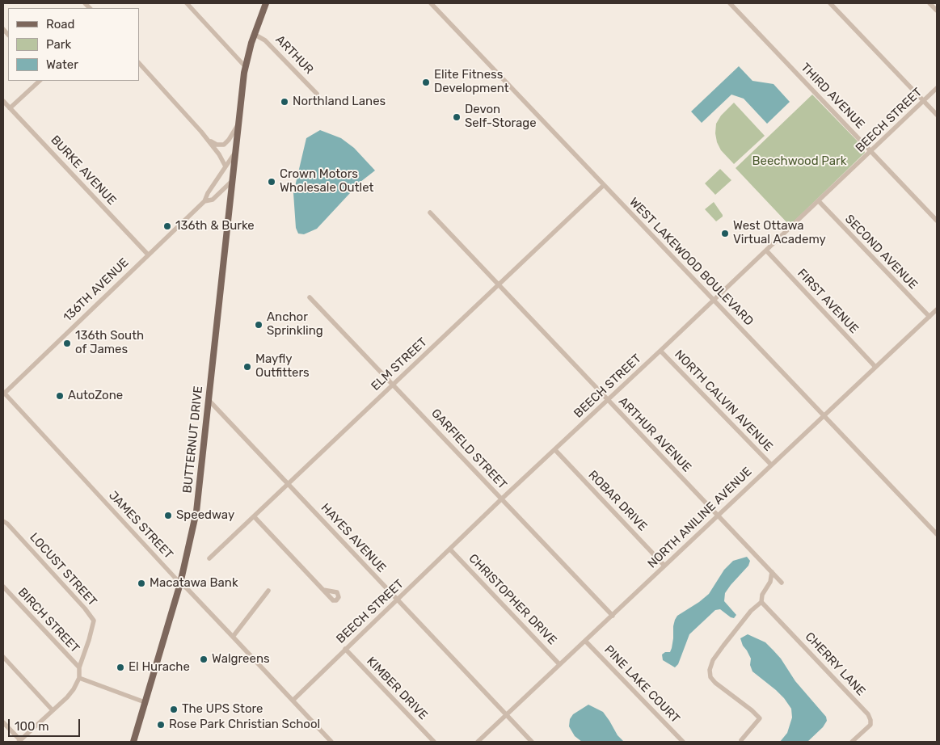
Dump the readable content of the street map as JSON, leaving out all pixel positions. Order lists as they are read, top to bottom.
{
  "streets": {
    "main road": ["BUTTERNUT DRIVE"],
    "street": [
      "ARTHUR",
      "THIRD AVENUE",
      "BEECH STREET",
      "BURKE AVENUE",
      "SECOND AVENUE",
      "WEST LAKEWOOD BOULEVARD",
      "136TH AVENUE",
      "FIRST AVENUE",
      "ELM STREET",
      "NORTH CALVIN AVENUE",
      "ARTHUR AVENUE",
      "GARFIELD STREET",
      "ROBAR DRIVE",
      "NORTH ANILINE AVENUE",
      "JAMES STREET",
      "HAYES AVENUE",
      "LOCUST STREET",
      "CHRISTOPHER DRIVE",
      "BIRCH STREET",
      "CHERRY LANE",
      "PINE LAKE COURT",
      "KIMBER DRIVE"
    ]
  },
  "crossings": [
    ["ARTHUR", "BUTTERNUT DRIVE"],
    ["THIRD AVENUE", "BEECH STREET"],
    ["BEECH STREET", "SECOND AVENUE"],
    ["BEECH STREET", "WEST LAKEWOOD BOULEVARD"],
    ["BEECH STREET", "FIRST AVENUE"],
    ["BEECH STREET", "NORTH CALVIN AVENUE"],
    ["BEECH STREET", "ARTHUR AVENUE"],
    ["BEECH STREET", "GARFIELD STREET"],
    ["BEECH STREET", "ROBAR DRIVE"],
    ["BEECH STREET", "JAMES STREET"],
    ["BEECH STREET", "HAYES AVENUE"],
    ["BEECH STREET", "CHRISTOPHER DRIVE"],
    ["BEECH STREET", "KIMBER DRIVE"],
    ["BURKE AVENUE", "136TH AVENUE"],
    ["SECOND AVENUE", "NORTH ANILINE AVENUE"],
    ["WEST LAKEWOOD BOULEVARD", "ELM STREET"],
    ["WEST LAKEWOOD BOULEVARD", "NORTH ANILINE AVENUE"],
    ["136TH AVENUE", "BUTTERNUT DRIVE"],
    ["136TH AVENUE", "JAMES STREET"],
    ["FIRST AVENUE", "NORTH ANILINE AVENUE"],
    ["ELM STREET", "ARTHUR AVENUE"],
    ["ELM STREET", "GARFIELD STREET"],
    ["ELM STREET", "HAYES AVENUE"],
    ["NORTH CALVIN AVENUE", "NORTH ANILINE AVENUE"],
    ["ARTHUR AVENUE", "NORTH ANILINE AVENUE"],
    ["BUTTERNUT DRIVE", "JAMES STREET"],
    ["BUTTERNUT DRIVE", "HAYES AVENUE"],
    ["GARFIELD STREET", "NORTH ANILINE AVENUE"],
    ["ROBAR DRIVE", "NORTH ANILINE AVENUE"],
    ["NORTH ANILINE AVENUE", "HAYES AVENUE"],
    ["NORTH ANILINE AVENUE", "CHRISTOPHER DRIVE"],
    ["NORTH ANILINE AVENUE", "PINE LAKE COURT"],
    ["LOCUST STREET", "BIRCH STREET"]
  ],
  "parks": ["Beechwood Park"],
  "places": [
    "Elite Fitness Development",
    "Northland Lanes",
    "Devon Self-Storage",
    "Crown Motors Wholesale Outlet",
    "136th & Burke",
    "West Ottawa Virtual Academy",
    "Anchor Sprinkling",
    "136th South of James",
    "Mayfly Outfitters",
    "AutoZone",
    "Speedway",
    "Macatawa Bank",
    "Walgreens",
    "El Hurache",
    "The UPS Store",
    "Rose Park Christian School"
  ],
  "legend": ["Road", "Park", "Water"],
  "scale_bar": "100 m"
}
